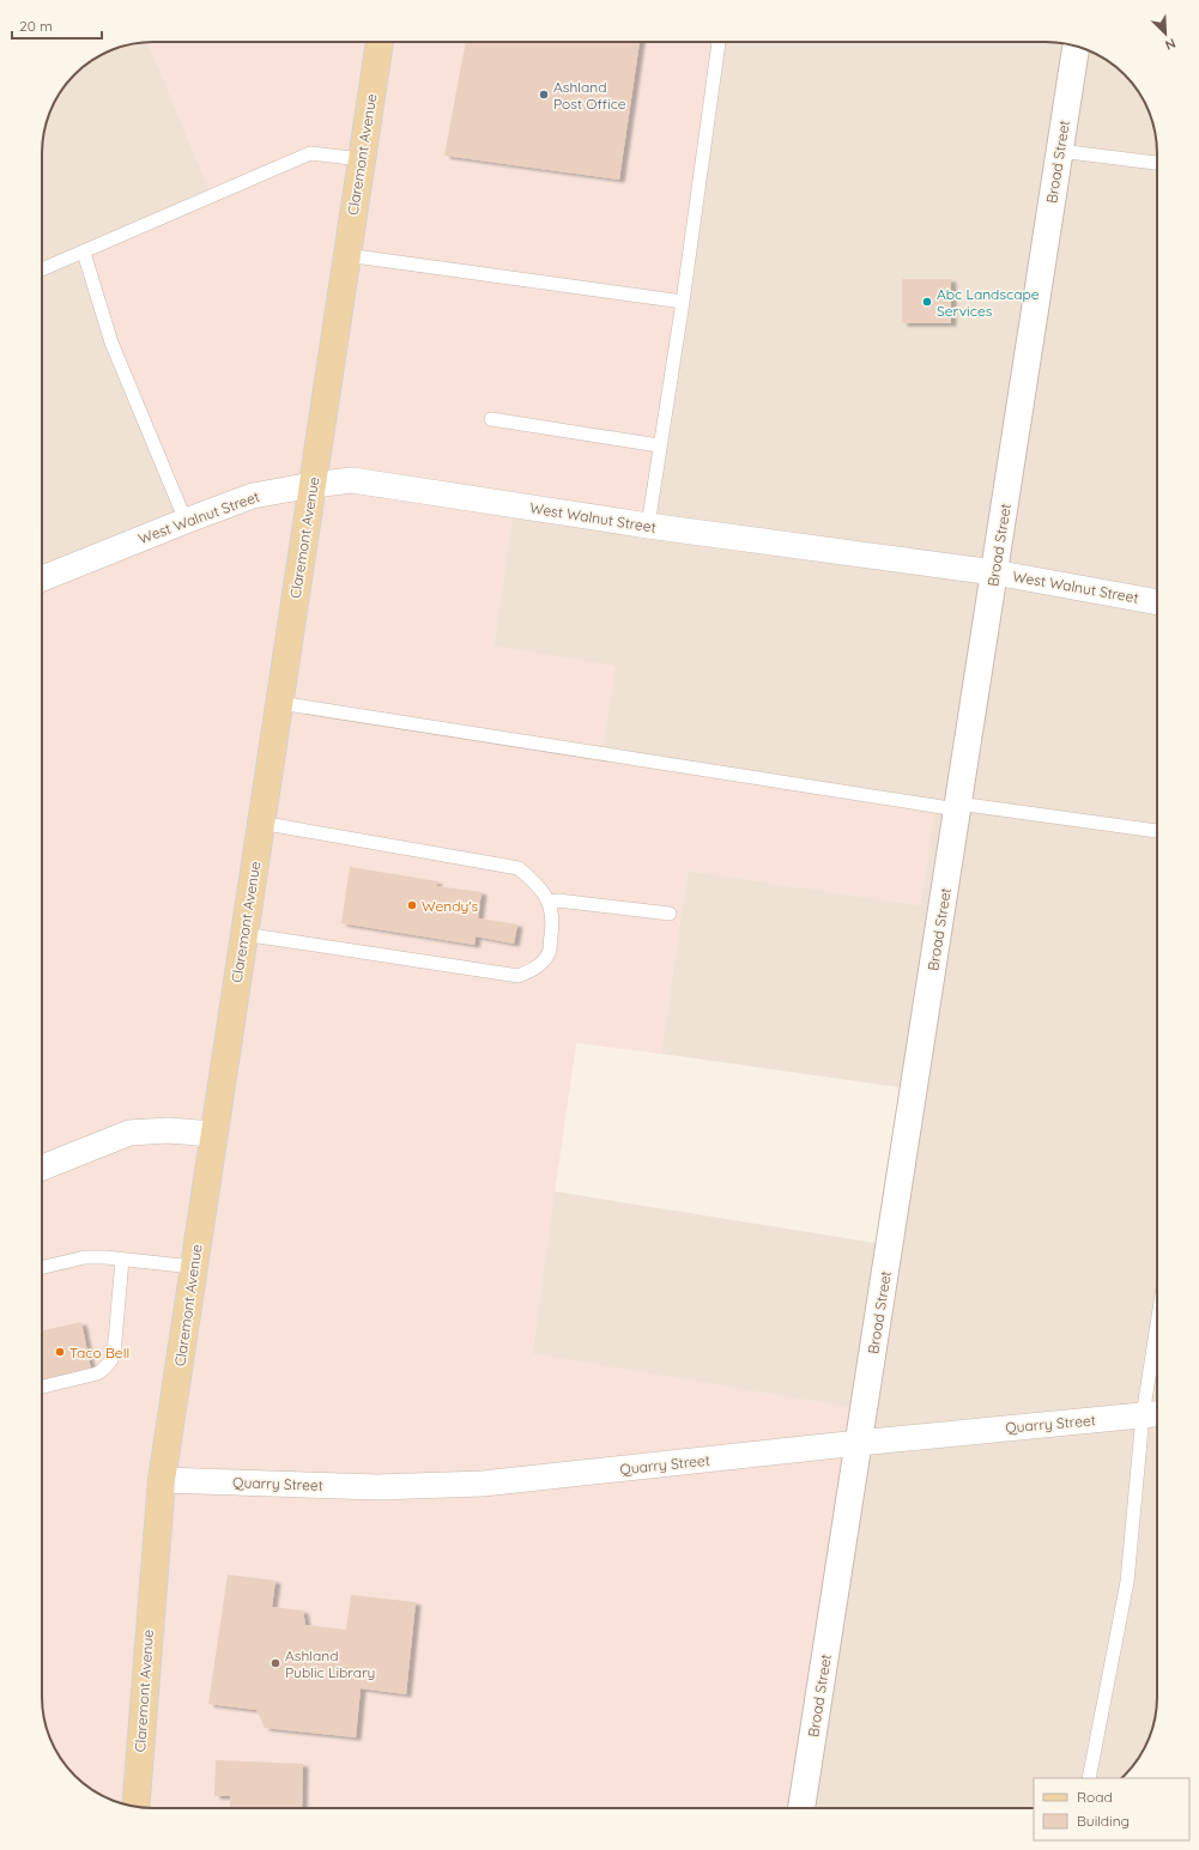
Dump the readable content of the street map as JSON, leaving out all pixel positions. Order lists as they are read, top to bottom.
{
  "streets": {
    "main road": ["Claremont Avenue"],
    "street": ["Broad Street", "West Walnut Street", "Quarry Street"]
  },
  "crossings": [
    ["Claremont Avenue", "West Walnut Street"],
    ["Claremont Avenue", "Quarry Street"],
    ["Broad Street", "West Walnut Street"],
    ["Broad Street", "Quarry Street"]
  ],
  "places": [
    "Ashland Post Office",
    "Abc Landscape Services",
    "Wendy's",
    "Taco Bell",
    "Ashland Public Library"
  ],
  "legend": ["Road", "Building"],
  "scale_bar": "20 m",
  "north": "bottom right"
}
